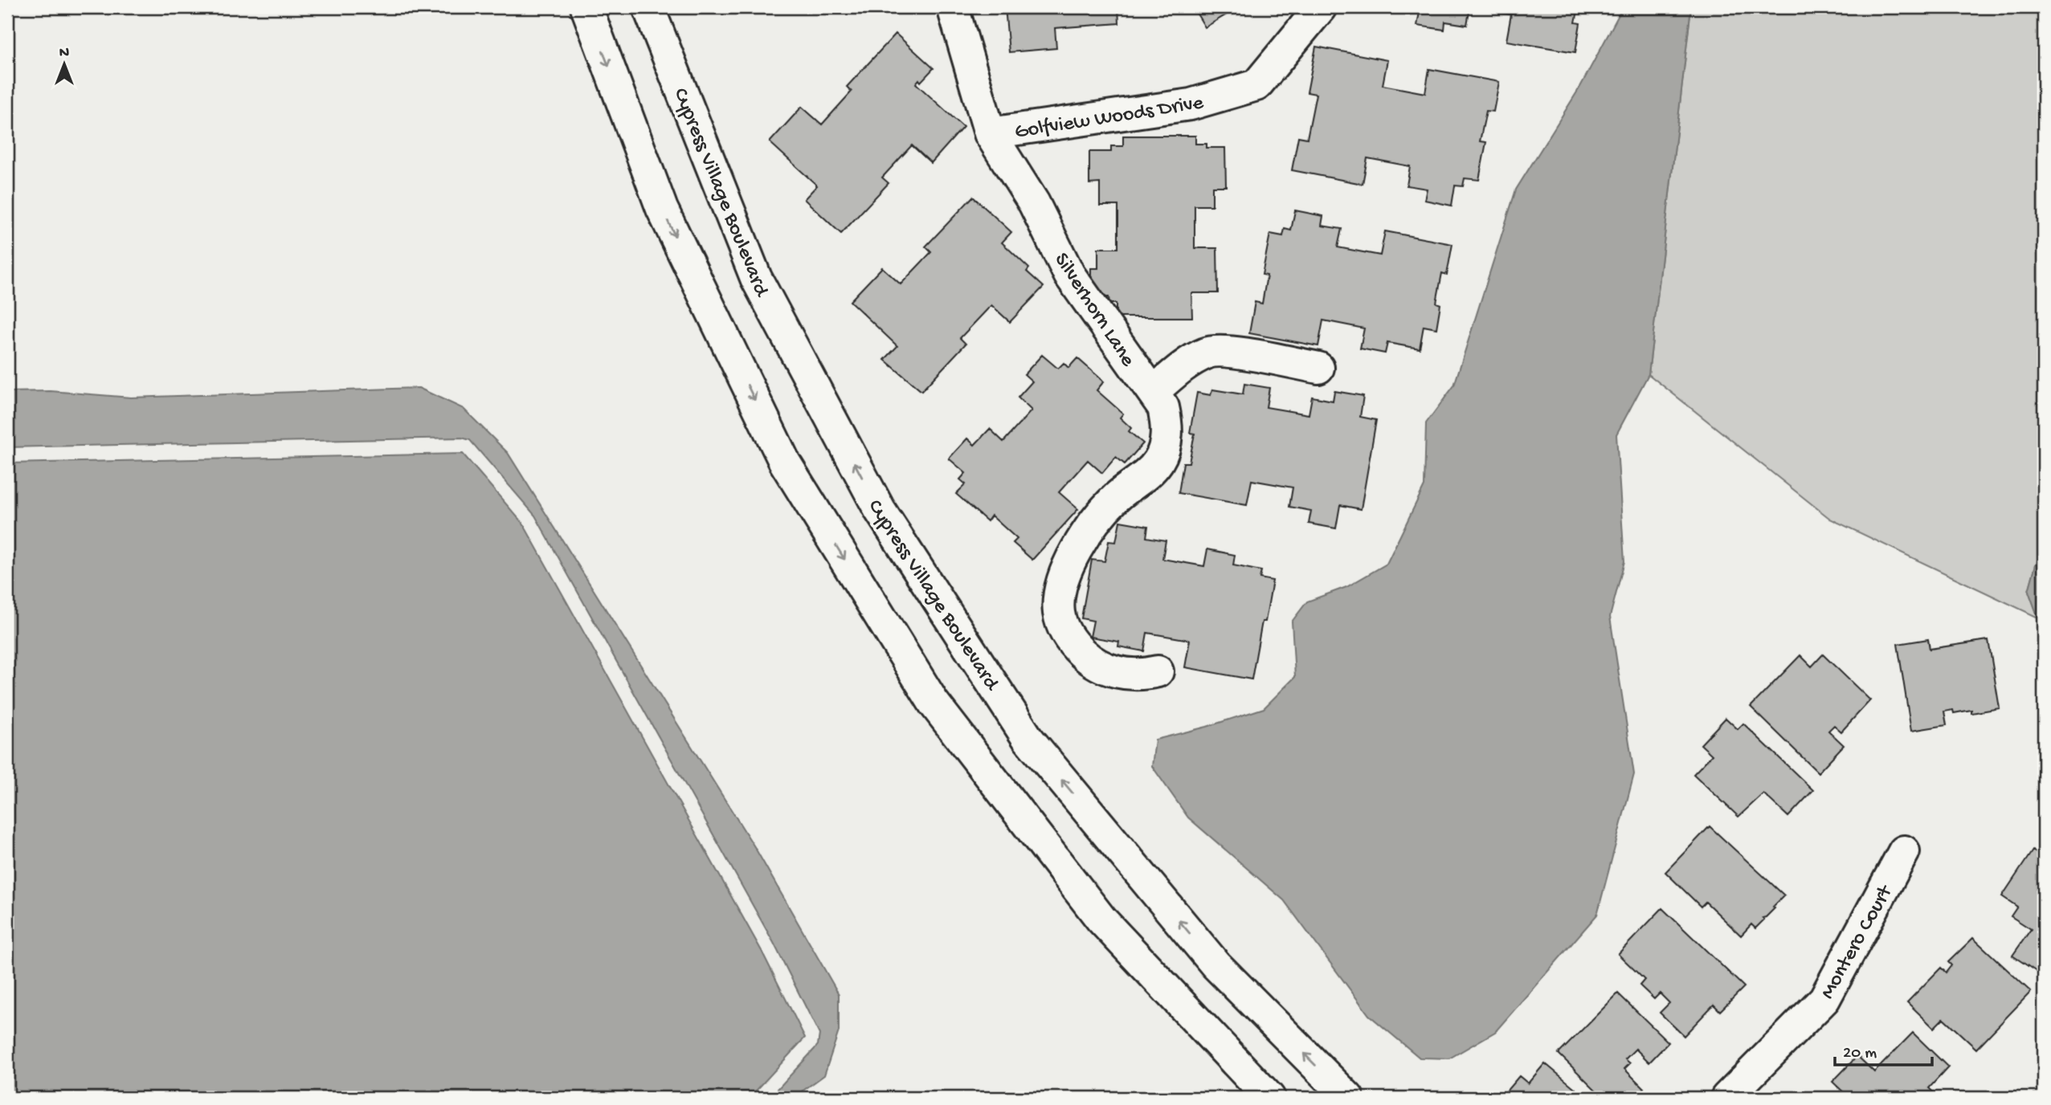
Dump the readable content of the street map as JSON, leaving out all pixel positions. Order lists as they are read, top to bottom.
{
  "streets": {
    "street": [
      "Golfview Woods Drive",
      "Cypress Village Boulevard",
      "Silverhorn Lane",
      "Montero Court"
    ]
  },
  "crossings": [
    ["Golfview Woods Drive", "Silverhorn Lane"]
  ],
  "scale_bar": "20 m",
  "north": "top"
}
